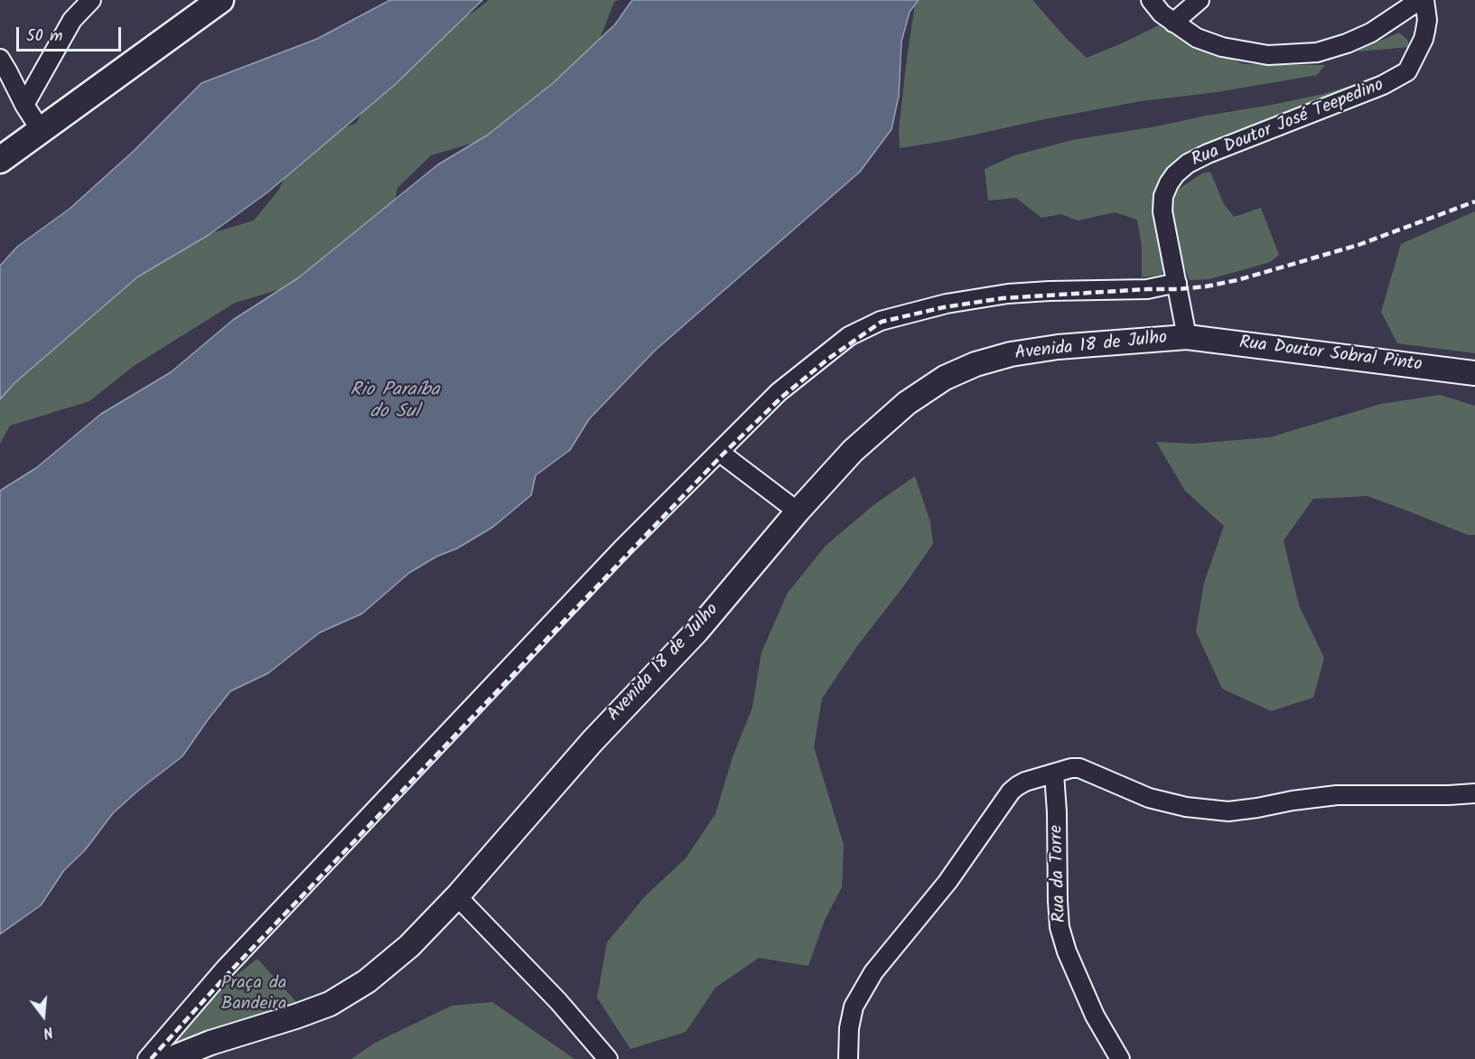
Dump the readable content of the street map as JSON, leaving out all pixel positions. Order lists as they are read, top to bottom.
{
  "streets": {
    "main road": ["Avenida 18 de Julho", "Rua Doutor Sobral Pinto"],
    "street": ["Rua Doutor José Teepedino", "Rua da Torre"]
  },
  "crossings": [
    ["Rua Doutor José Teepedino", "Avenida 18 de Julho"],
    ["Rua Doutor José Teepedino", "Rua Doutor Sobral Pinto"],
    ["Avenida 18 de Julho", "Rua Doutor Sobral Pinto"]
  ],
  "water": ["Rio Paraíba do Sul"],
  "parks": ["Praça da Bandeira"],
  "scale_bar": "50 m",
  "north": "bottom"
}
